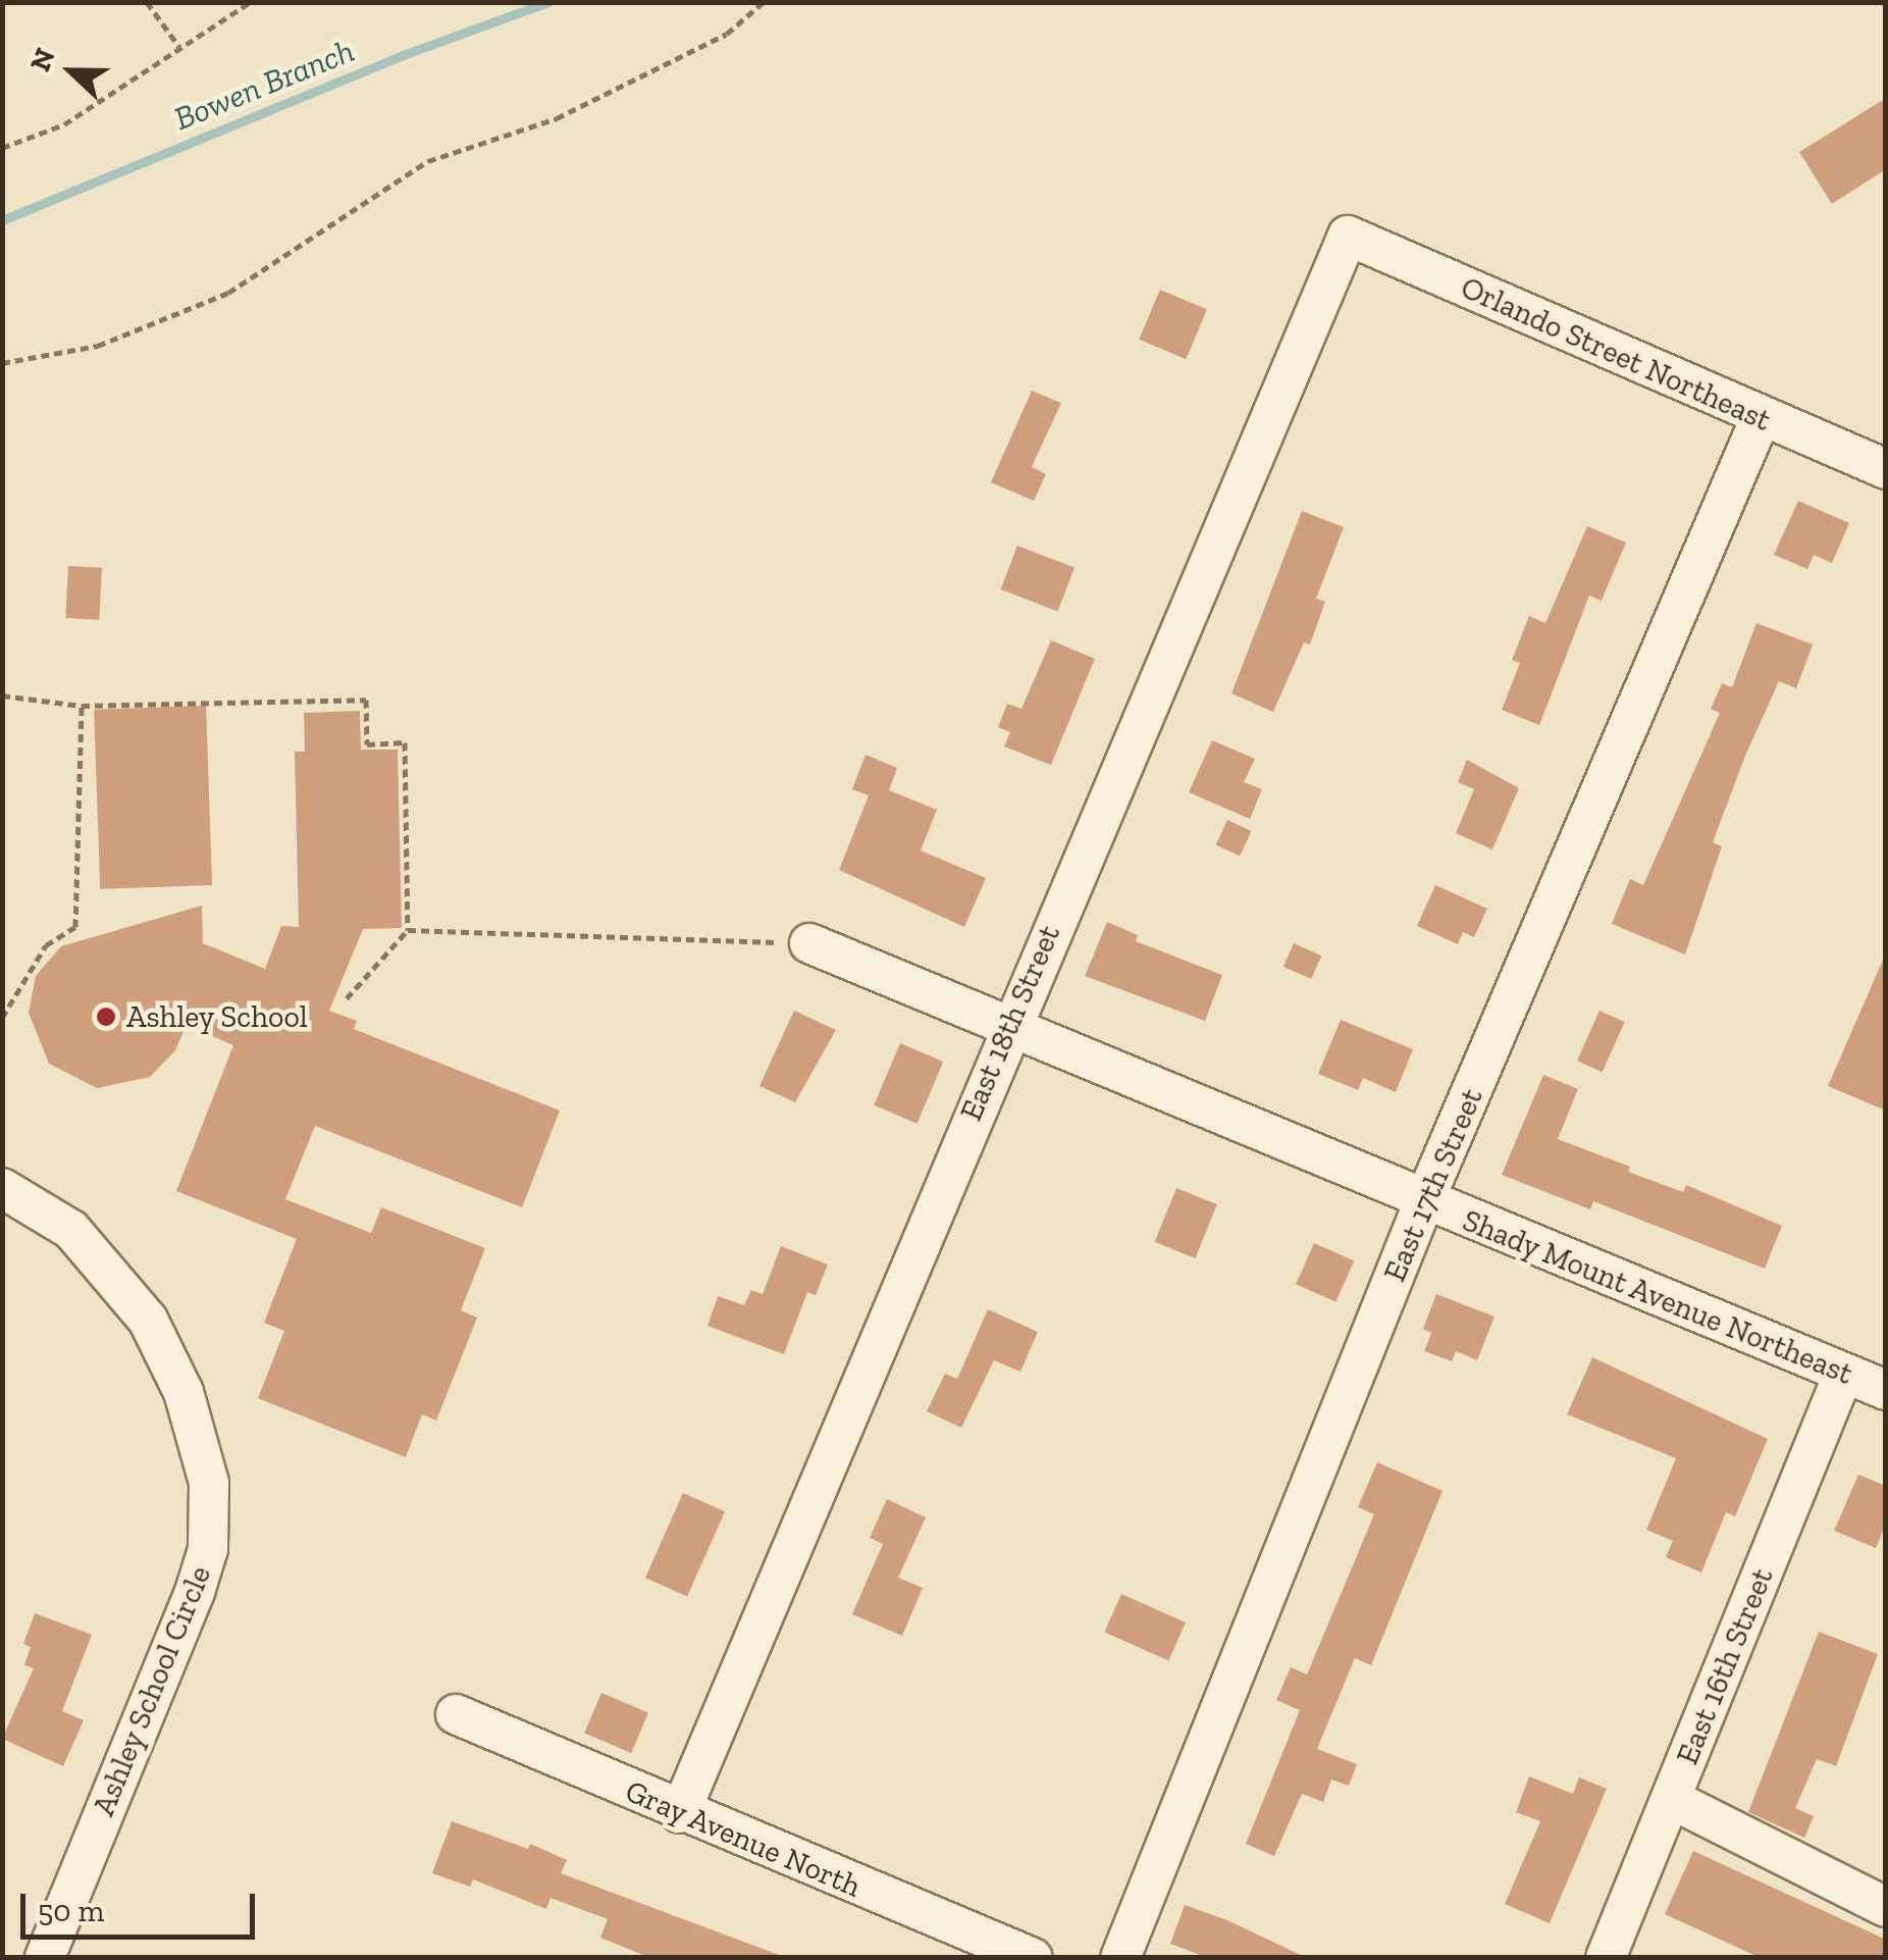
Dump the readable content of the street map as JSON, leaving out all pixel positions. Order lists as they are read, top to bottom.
{
  "streets": {
    "street": [
      "Orlando Street Northeast",
      "East 18th Street",
      "East 17th Street",
      "Shady Mount Avenue Northeast",
      "East 16th Street",
      "Ashley School Circle",
      "Gray Avenue North"
    ]
  },
  "crossings": [
    ["Orlando Street Northeast", "East 18th Street"],
    ["Orlando Street Northeast", "East 17th Street"],
    ["East 18th Street", "Shady Mount Avenue Northeast"],
    ["East 18th Street", "Gray Avenue North"],
    ["East 17th Street", "Shady Mount Avenue Northeast"],
    ["Shady Mount Avenue Northeast", "East 16th Street"]
  ],
  "water": ["Bowen Branch"],
  "places": ["Ashley School"],
  "scale_bar": "50 m",
  "north": "left"
}
